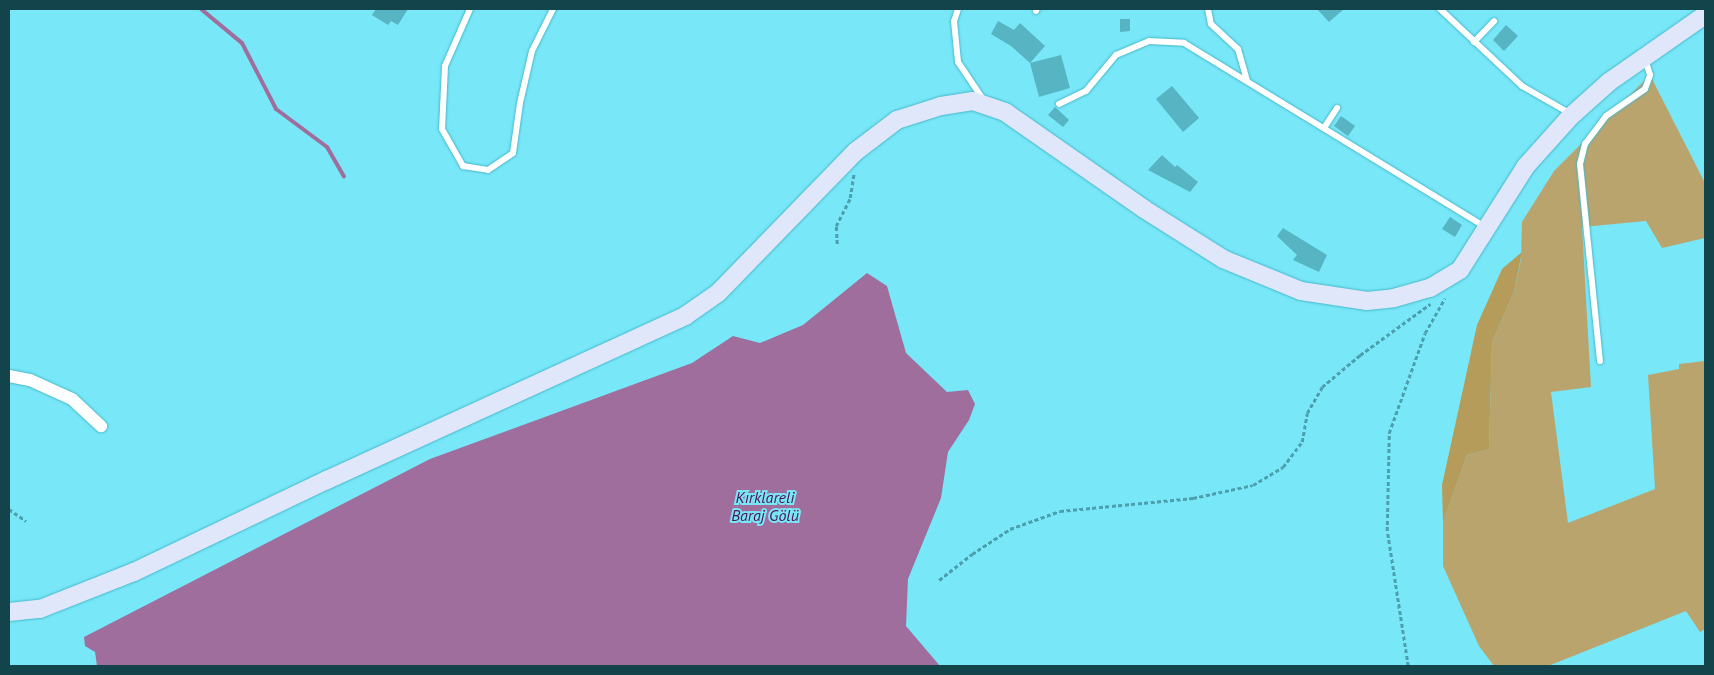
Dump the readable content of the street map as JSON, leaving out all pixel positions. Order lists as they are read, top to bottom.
{
  "water": ["Kırklareli Baraj Gölü"]
}
